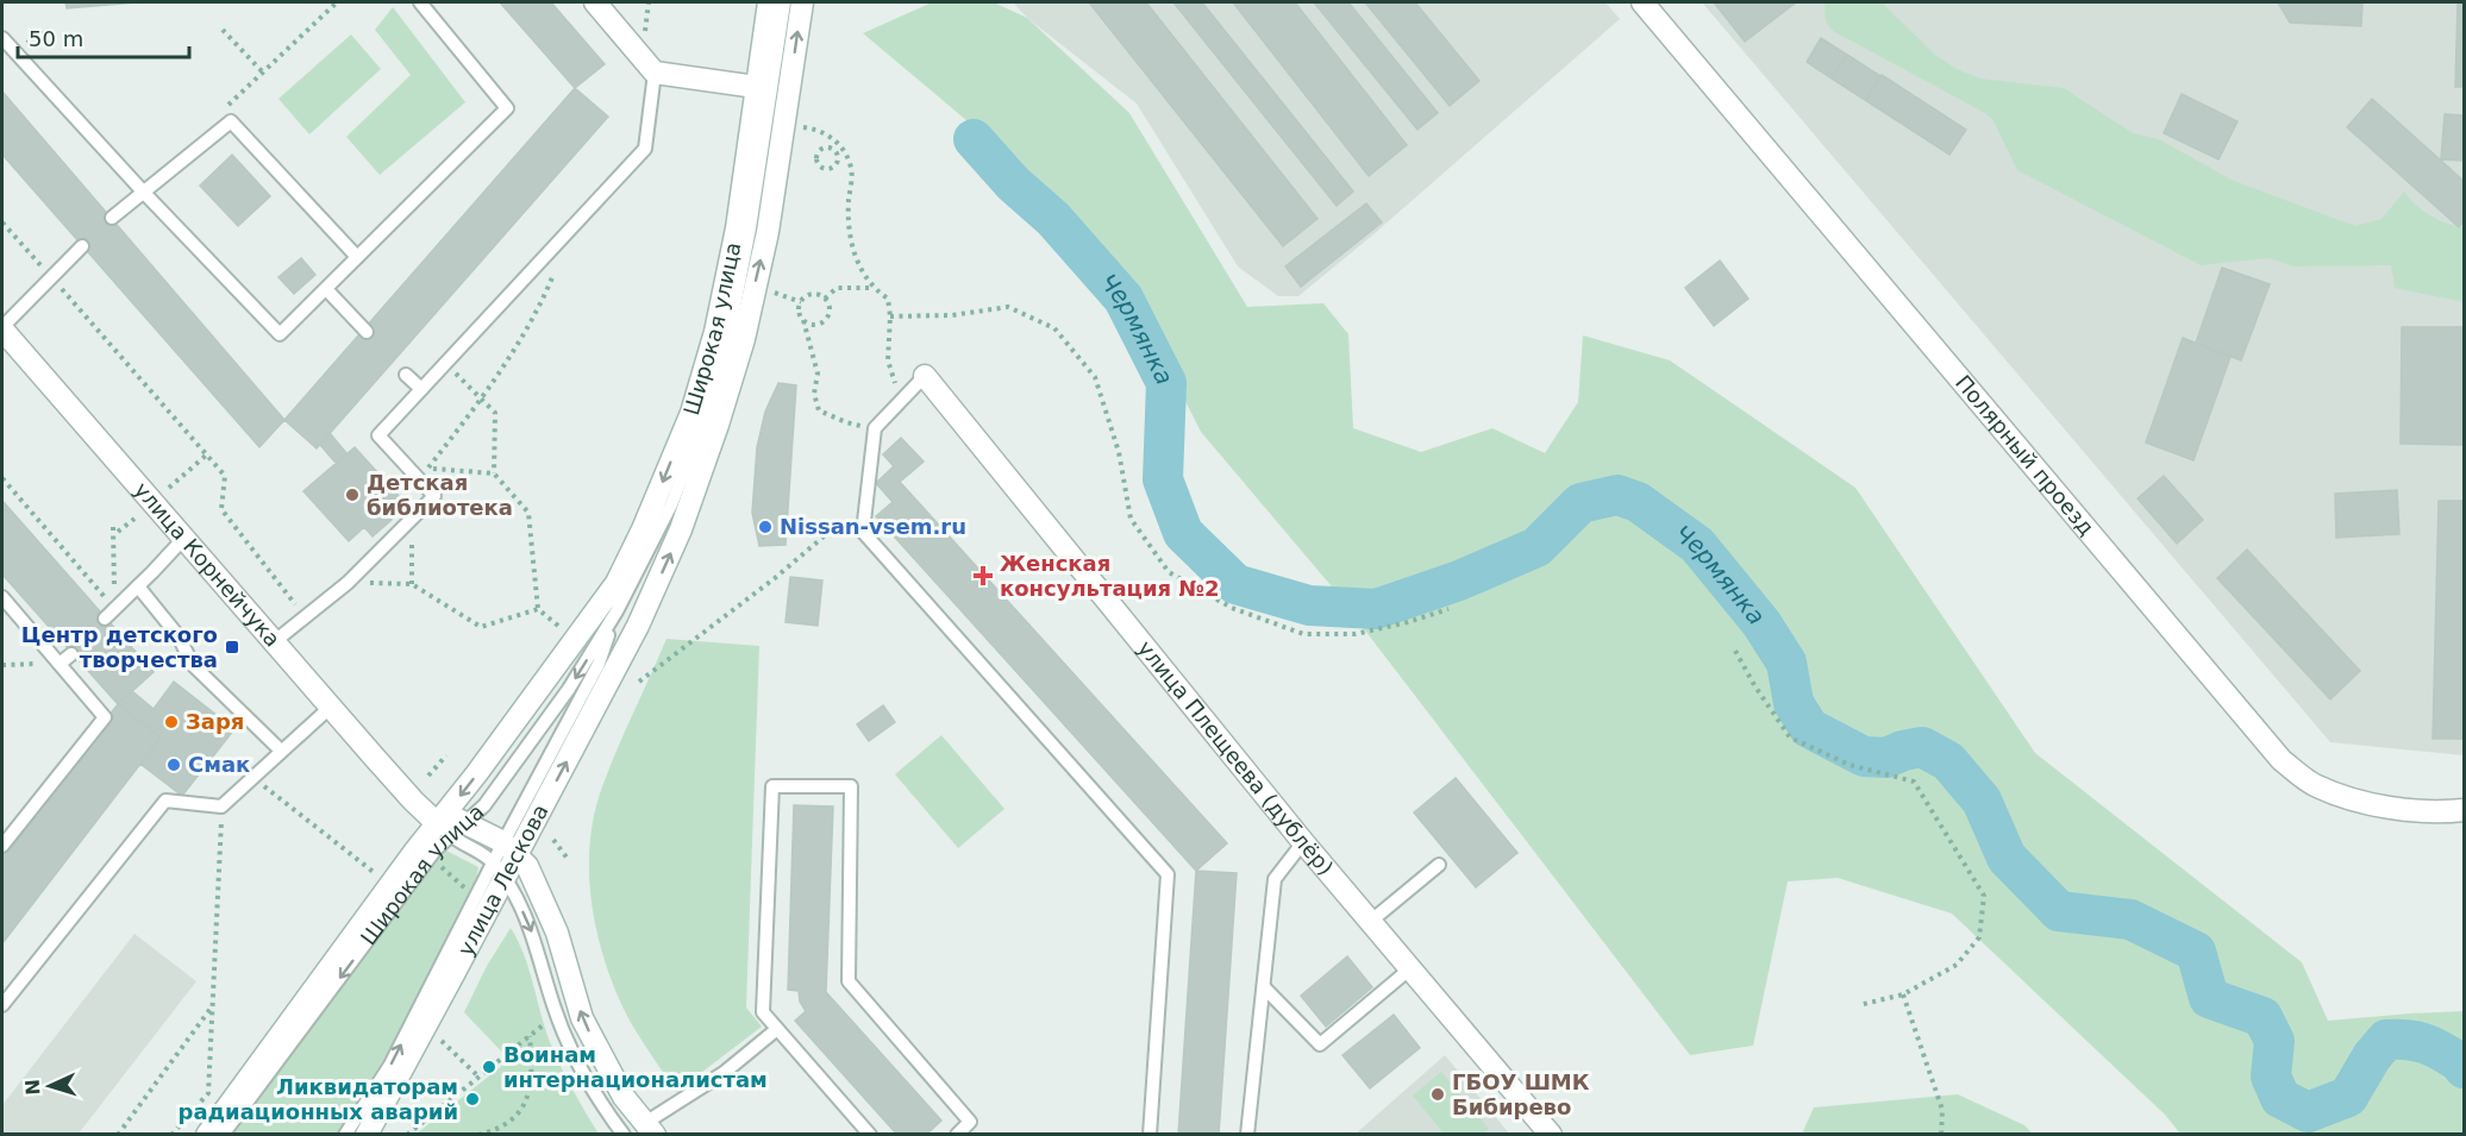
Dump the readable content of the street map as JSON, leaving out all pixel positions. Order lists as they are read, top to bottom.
{
  "streets": {
    "street": [
      "Широкая улица",
      "Полярный проезд",
      "улица Корнейчука",
      "улица Плещеева (дублёр)",
      "улица Лескова"
    ]
  },
  "crossings": [
    ["Широкая улица", "улица Корнейчука"],
    ["Широкая улица", "улица Лескова"],
    ["улица Корнейчука", "улица Лескова"]
  ],
  "water": ["Чермянка"],
  "places": {
    "other": [
      "Детская библиотека",
      "Nissan-vsem.ru",
      "Заря",
      "Смак",
      "Воинам интернационалистам",
      "ГБОУ ШМК Бибирево",
      "Ликвидаторам радиационных аварий"
    ],
    "health": ["Женская консультация №2"],
    "transit": ["Центр детского творчества"]
  },
  "scale_bar": "50 m",
  "north": "left"
}
